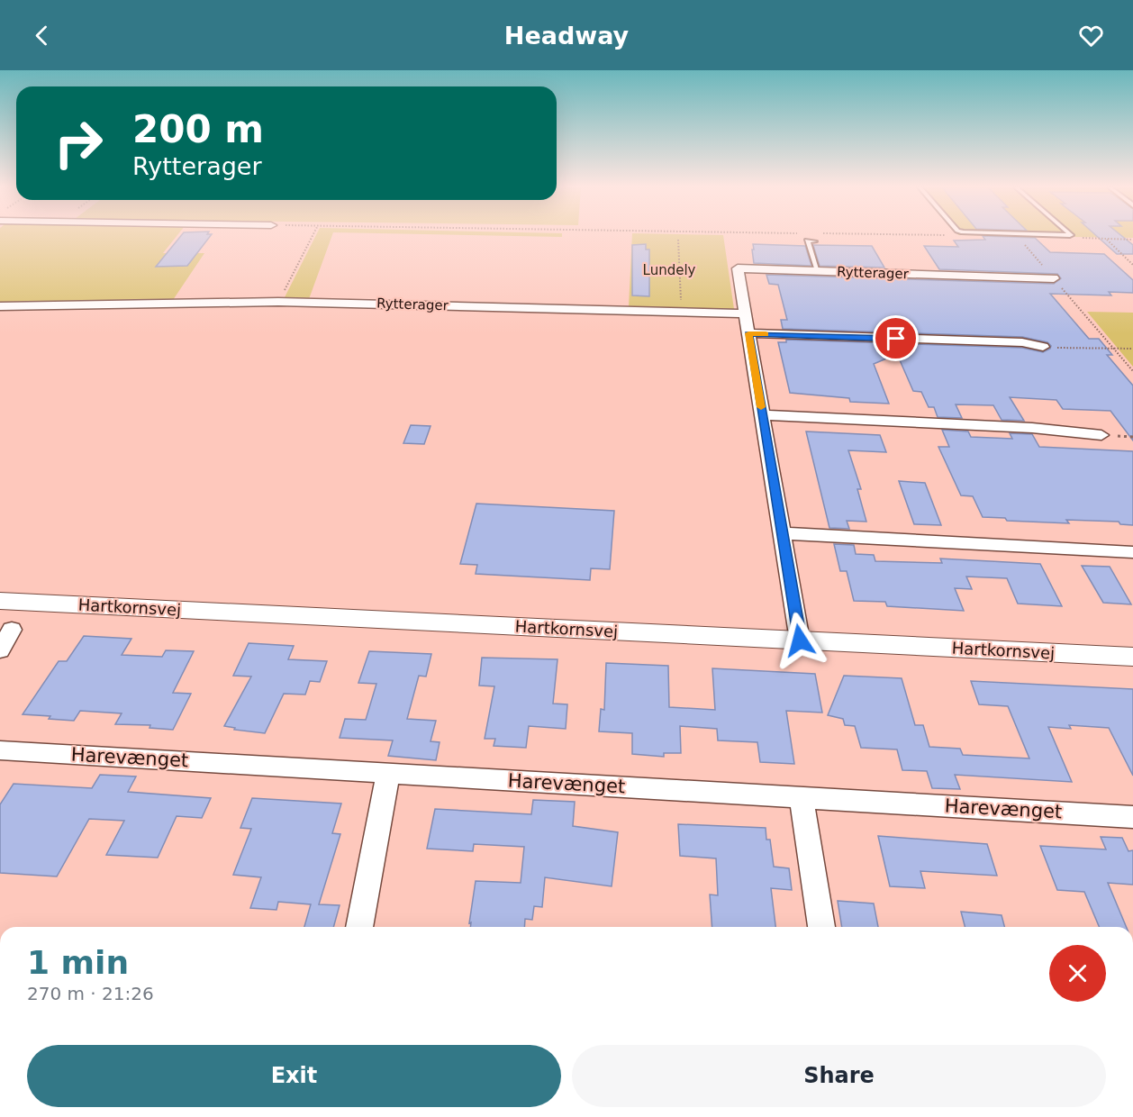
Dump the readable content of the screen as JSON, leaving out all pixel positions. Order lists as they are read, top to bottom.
{
  "streets": {
    "street": ["Rytterager", "Hartkornsvej", "Harevænget"]
  },
  "crossings": [
    ["Rytterager", "Hartkornsvej"]
  ],
  "parks": ["Lundely"],
  "page": {
    "header": "Headway",
    "turn": ["200 m", "Rytterager"],
    "heading": ["1 min", "270 m · 21:26"],
    "buttons": ["Exit", "Share"]
  }
}
